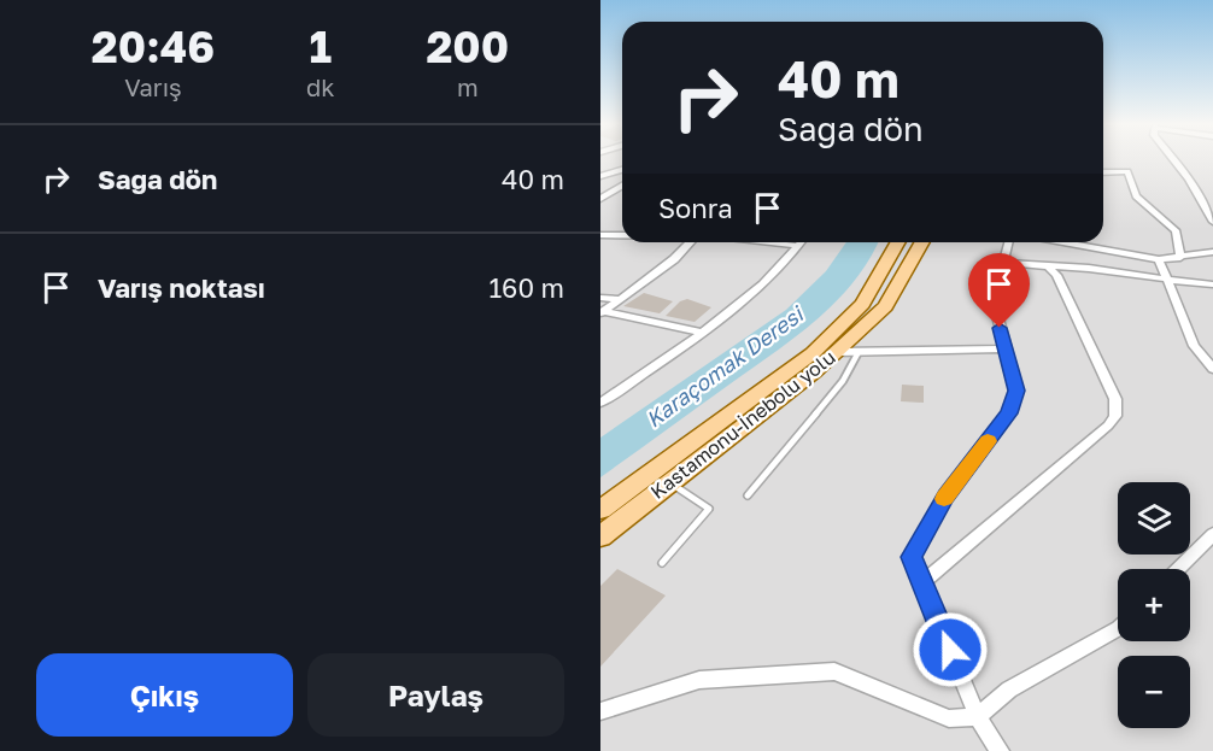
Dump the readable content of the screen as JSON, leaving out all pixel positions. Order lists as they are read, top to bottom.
{
  "streets": {
    "main road": ["Kastamonu-İnebolu yolu"]
  },
  "water": ["Karaçomak Deresi"],
  "page": {
    "eta": [
      "20:46",
      "Varış",
      "1",
      "dk",
      "200",
      "m"
    ],
    "turn": ["40 m", "Sağa dön"],
    "list": [
      {
        "name": "Sağa dön",
        "value": "40 m"
      },
      {
        "name": "Varış noktası",
        "value": "160 m"
      }
    ],
    "then": "Sonra",
    "map_buttons": ["+", "−"],
    "buttons": ["Çıkış", "Paylaş"]
  }
}
